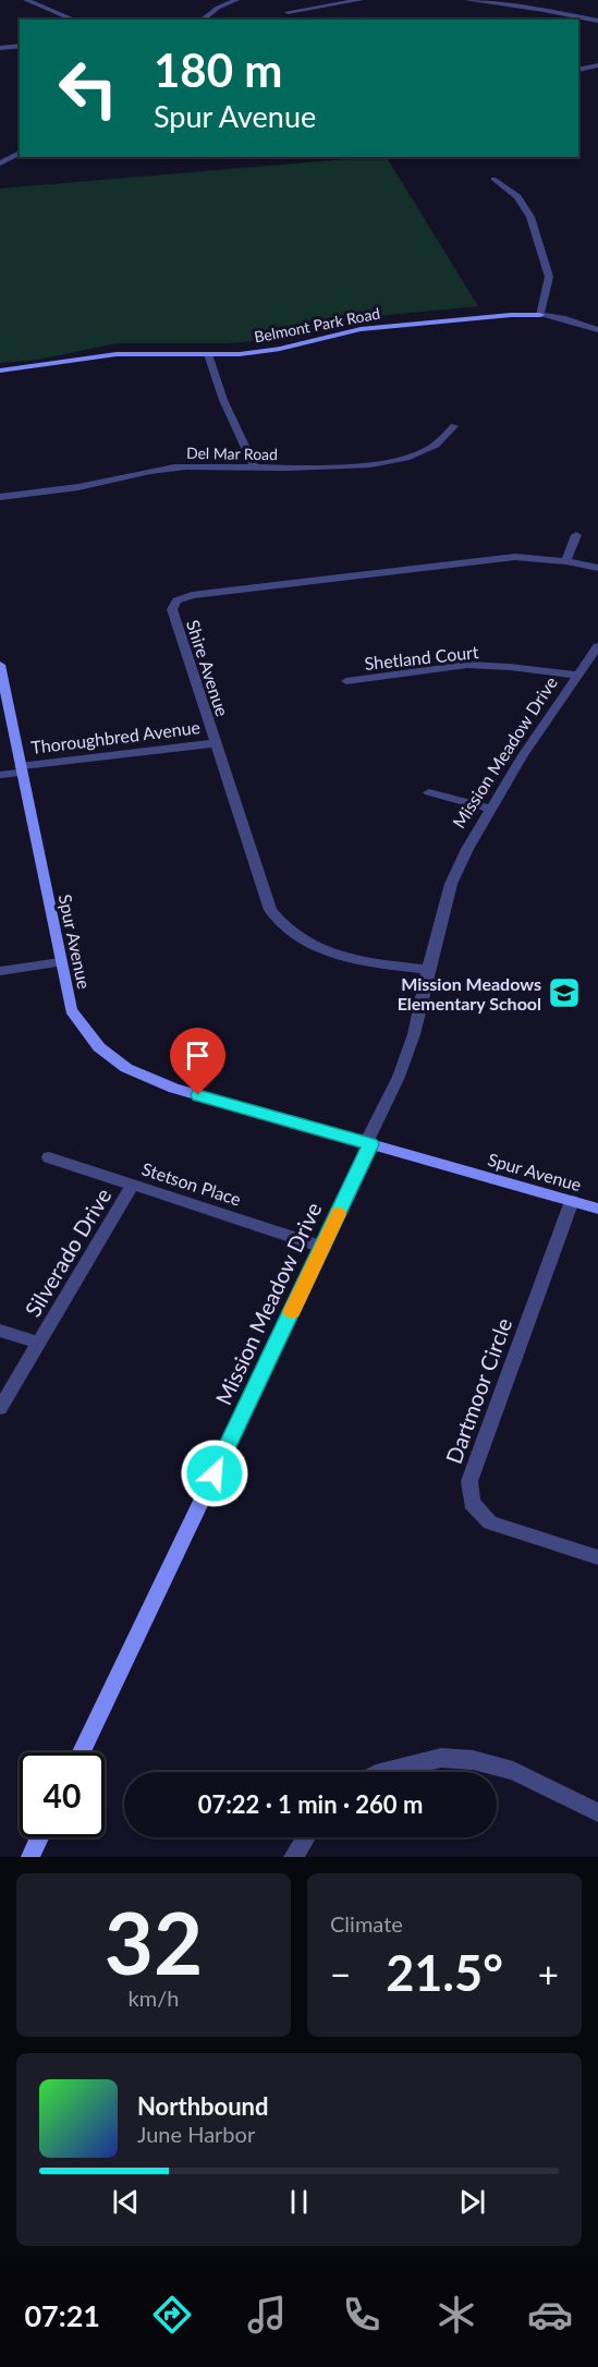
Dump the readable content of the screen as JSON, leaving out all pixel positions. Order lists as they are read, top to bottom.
{
  "streets": {
    "street": [
      "Belmont Park Road",
      "Del Mar Road",
      "Shetland Court",
      "Shire Avenue",
      "Thoroughbred Avenue",
      "Mission Meadow Drive",
      "Spur Avenue",
      "Stetson Place",
      "Silverado Drive",
      "Dartmoor Circle"
    ]
  },
  "crossings": [
    ["Shetland Court", "Mission Meadow Drive"],
    ["Shire Avenue", "Thoroughbred Avenue"],
    ["Shire Avenue", "Mission Meadow Drive"],
    ["Thoroughbred Avenue", "Spur Avenue"],
    ["Mission Meadow Drive", "Spur Avenue"],
    ["Mission Meadow Drive", "Stetson Place"],
    ["Spur Avenue", "Dartmoor Circle"],
    ["Stetson Place", "Silverado Drive"]
  ],
  "places": {
    "school or university": ["Mission Meadows Elementary School"]
  },
  "page": {
    "turn": ["180 m", "Spur Avenue"],
    "limit": "40",
    "trip": "07:22 · 1 min · 260 m",
    "tile": [
      ["32", "km/h"],
      "Climate"
    ],
    "heat": ["−", "21.5°", "+"],
    "song": ["Northbound", "June Harbor"],
    "tabs": "07:21"
  }
}
